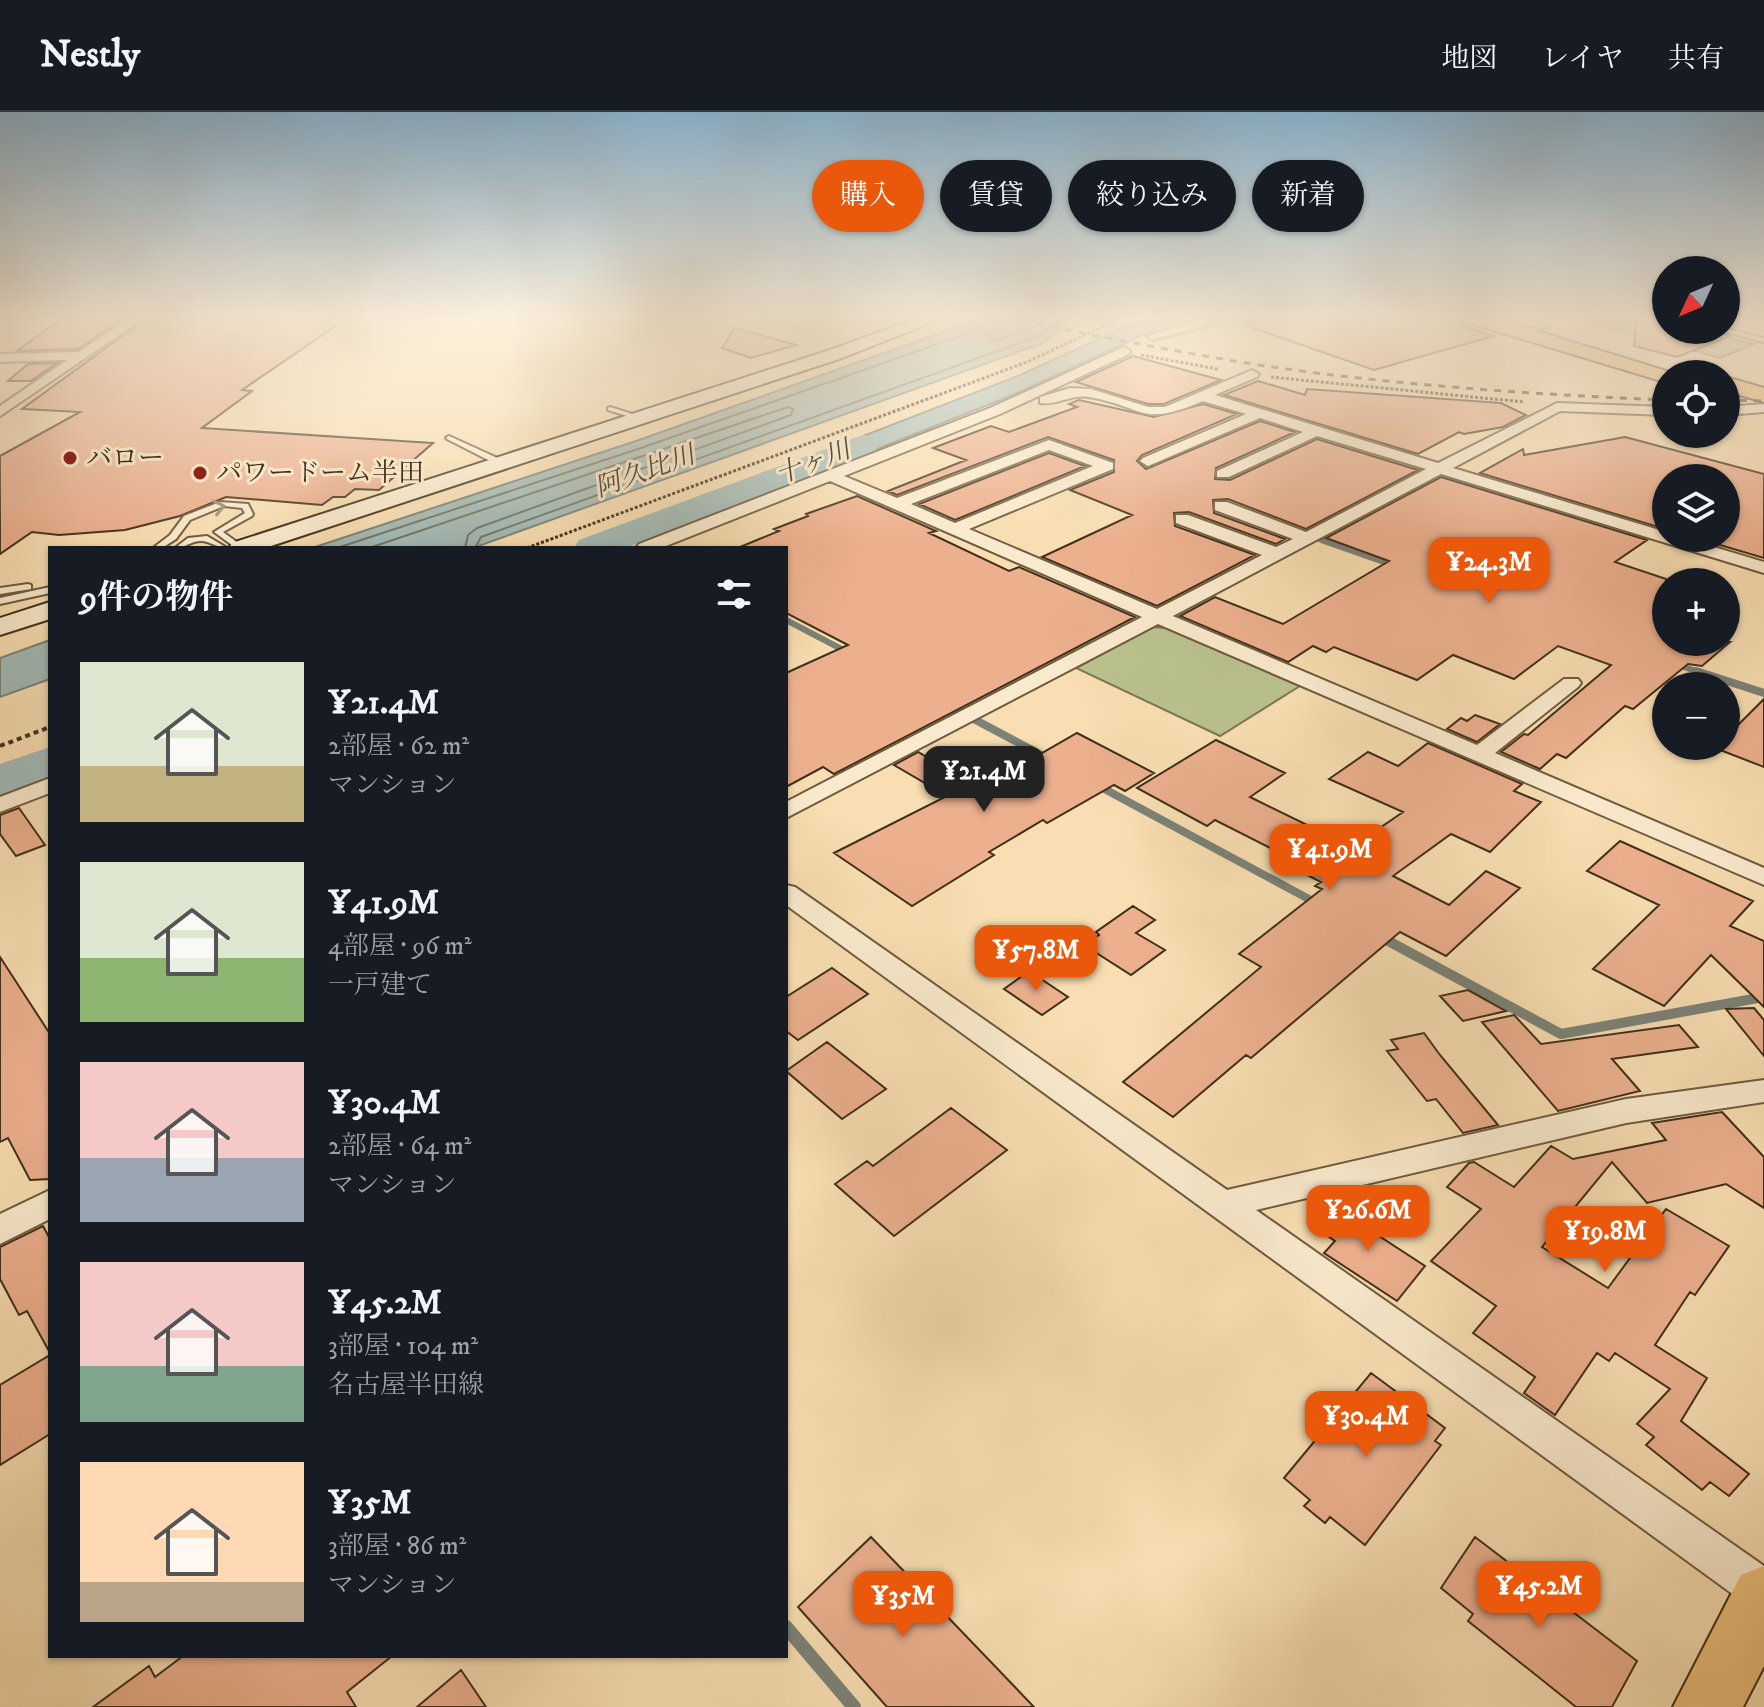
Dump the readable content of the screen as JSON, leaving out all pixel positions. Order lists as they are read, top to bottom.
{
  "water": ["十ヶ川", "阿久比川"],
  "places": ["バロー", "パワードーム半田"],
  "north": "bottom left",
  "page": {
    "header": "Nestly",
    "nav": ["地図", "レイヤ", "共有"],
    "chip": [
      "購入",
      "賃貸",
      "絞り込み",
      "新着"
    ],
    "map_buttons": ["+", "−"],
    "price": [
      "¥24.3M",
      "¥21.4M",
      "¥41.9M",
      "¥57.8M",
      "¥26.6M",
      "¥19.8M",
      "¥30.4M",
      "¥45.2M",
      "¥35M"
    ],
    "heading": "9件の物件",
    "list": [
      {
        "name": "¥21.4M",
        "note": "2部屋 · 62 m² · マンション"
      },
      {
        "name": "¥41.9M",
        "note": "4部屋 · 96 m² · 一戸建て"
      },
      {
        "name": "¥30.4M",
        "note": "2部屋 · 64 m² · マンション"
      },
      {
        "name": "¥45.2M",
        "note": "3部屋 · 104 m² · 名古屋半田線"
      },
      {
        "name": "¥35M",
        "note": "3部屋 · 86 m² · マンション"
      }
    ]
  }
}
